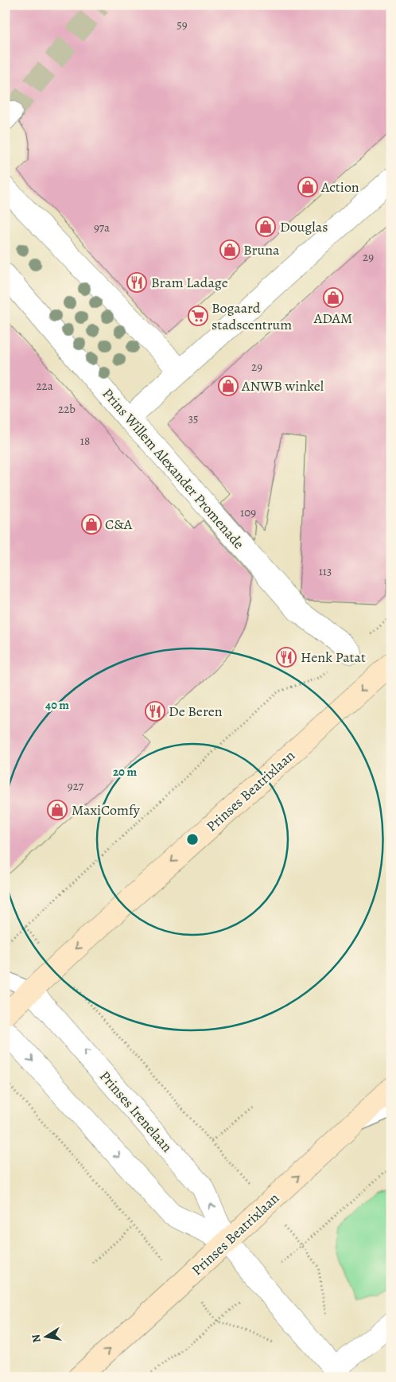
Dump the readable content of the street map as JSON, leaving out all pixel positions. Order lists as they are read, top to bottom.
{
  "streets": {
    "main road": ["Prinses Beatrixlaan"],
    "street": ["Prins Willem Alexander Promenade", "Prinses Irenelaan"]
  },
  "crossings": [
    ["Prinses Beatrixlaan", "Prinses Irenelaan"]
  ],
  "places": {
    "shop": [
      "Action",
      "Douglas",
      "Bruna",
      "ADAM",
      "ANWB winkel",
      "C&A",
      "MaxiComfy"
    ],
    "restaurant": ["Bram Ladage", "Henk Patat", "De Beren"],
    "supermarket": ["Bogaard stadscentrum"]
  },
  "house_numbers": [
    "59",
    "97a",
    "29",
    "29",
    "22a",
    "22b",
    "35",
    "18",
    "109",
    "113",
    "927"
  ],
  "north": "left",
  "rings": ["40 m", "20 m"]
}
